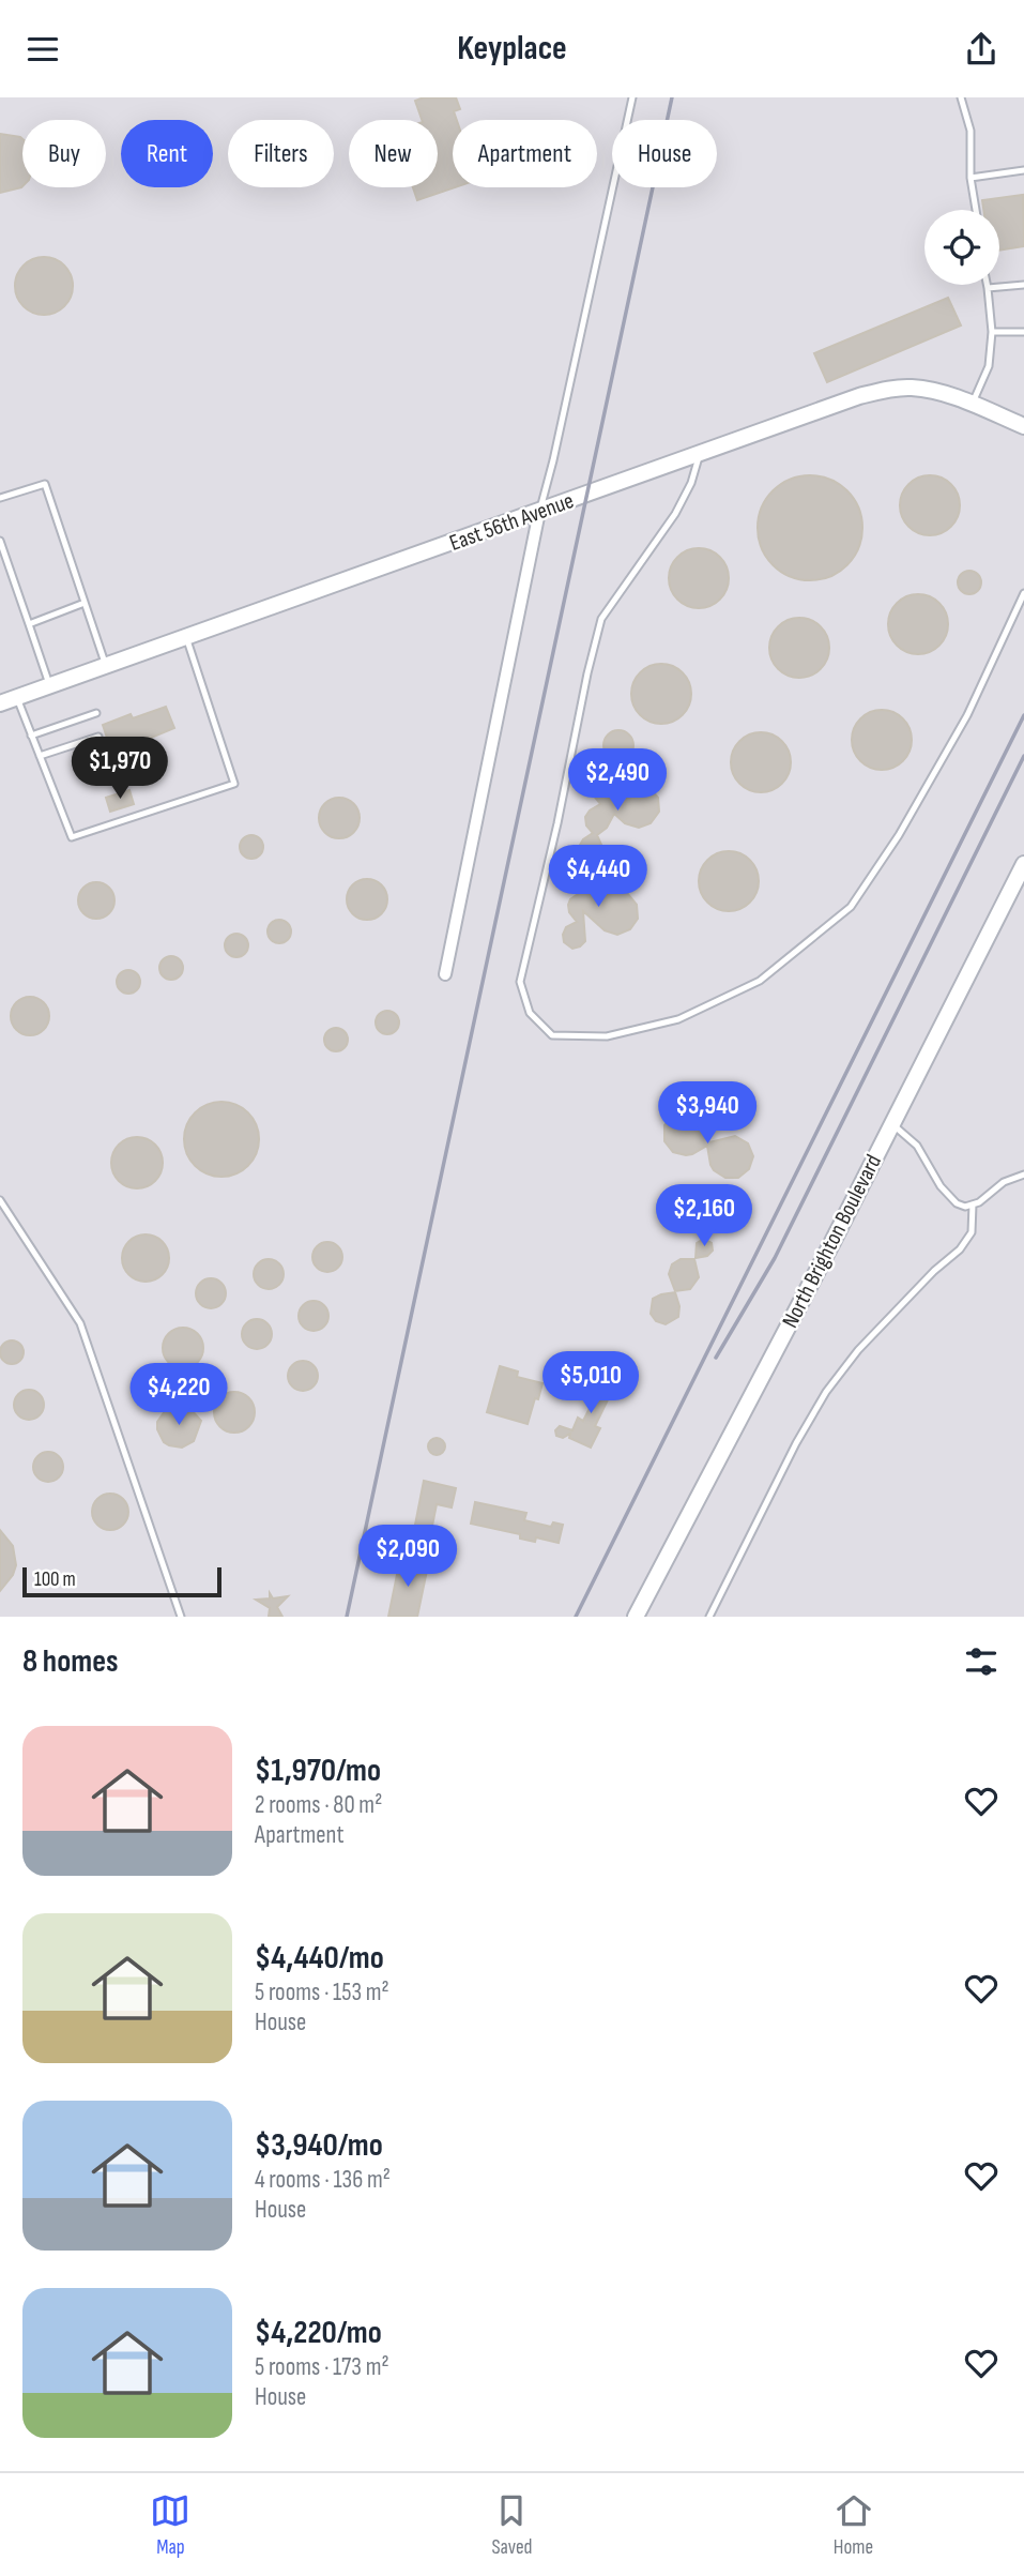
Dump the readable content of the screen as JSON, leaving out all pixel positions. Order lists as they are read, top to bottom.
{
  "streets": {
    "main road": ["East 56th Avenue", "North Brighton Boulevard"]
  },
  "scale_bar": "100 m",
  "page": {
    "header": "Keyplace",
    "chip": [
      "Buy",
      "Rent",
      "Filters",
      "New",
      "Apartment",
      "House"
    ],
    "price": [
      "$1,970",
      "$2,490",
      "$4,440",
      "$3,940",
      "$2,160",
      "$5,010",
      "$4,220",
      "$2,090"
    ],
    "scale": "100 m",
    "heading": "8 homes",
    "list": [
      {
        "name": "$1,970/mo",
        "note": "2 rooms · 80 m² · Apartment"
      },
      {
        "name": "$4,440/mo",
        "note": "5 rooms · 153 m² · House"
      },
      {
        "name": "$3,940/mo",
        "note": "4 rooms · 136 m² · House"
      },
      {
        "name": "$4,220/mo",
        "note": "5 rooms · 173 m² · House"
      }
    ],
    "tabs": ["Map", "Saved", "Home"]
  }
}
